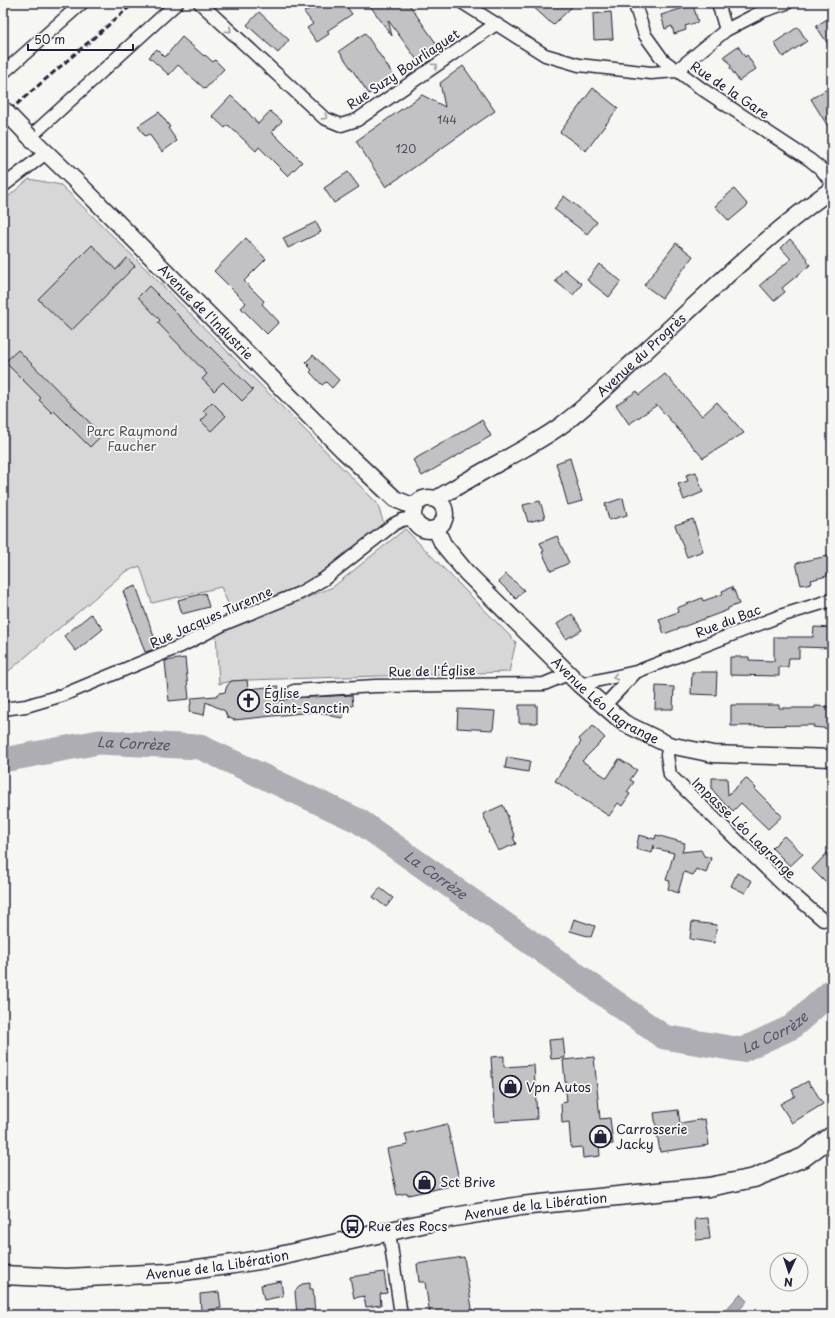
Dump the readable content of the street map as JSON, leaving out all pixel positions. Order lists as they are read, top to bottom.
{
  "streets": {
    "main road": [
      "Avenue de l'Industrie",
      "Avenue du Progrès",
      "Avenue Léo Lagrange",
      "Avenue de la Libération"
    ],
    "street": [
      "Rue Suzy Bourliaguet",
      "Rue de la Gare",
      "Rue Jacques Turenne",
      "Rue du Bac",
      "Rue de l'Église",
      "Impasse Léo Lagrange"
    ]
  },
  "crossings": [
    ["Avenue de l'Industrie", "Avenue du Progrès"],
    ["Avenue de l'Industrie", "Rue Jacques Turenne"],
    ["Avenue de l'Industrie", "Avenue Léo Lagrange"],
    ["Avenue du Progrès", "Rue Jacques Turenne"],
    ["Avenue du Progrès", "Avenue Léo Lagrange"],
    ["Rue Jacques Turenne", "Avenue Léo Lagrange"],
    ["Rue du Bac", "Avenue Léo Lagrange"],
    ["Rue de l'Église", "Avenue Léo Lagrange"],
    ["Avenue Léo Lagrange", "Impasse Léo Lagrange"]
  ],
  "water": ["La Corrèze"],
  "parks": ["Parc Raymond Faucher"],
  "places": {
    "church": ["Église Saint-Sanctin"],
    "shop": ["Vpn Autos", "Carrosserie Jacky", "Sct Brive"],
    "bus stop": ["Rue des Rocs"]
  },
  "house_numbers": ["144", "120"],
  "scale_bar": "50 m",
  "north": "bottom"
}
